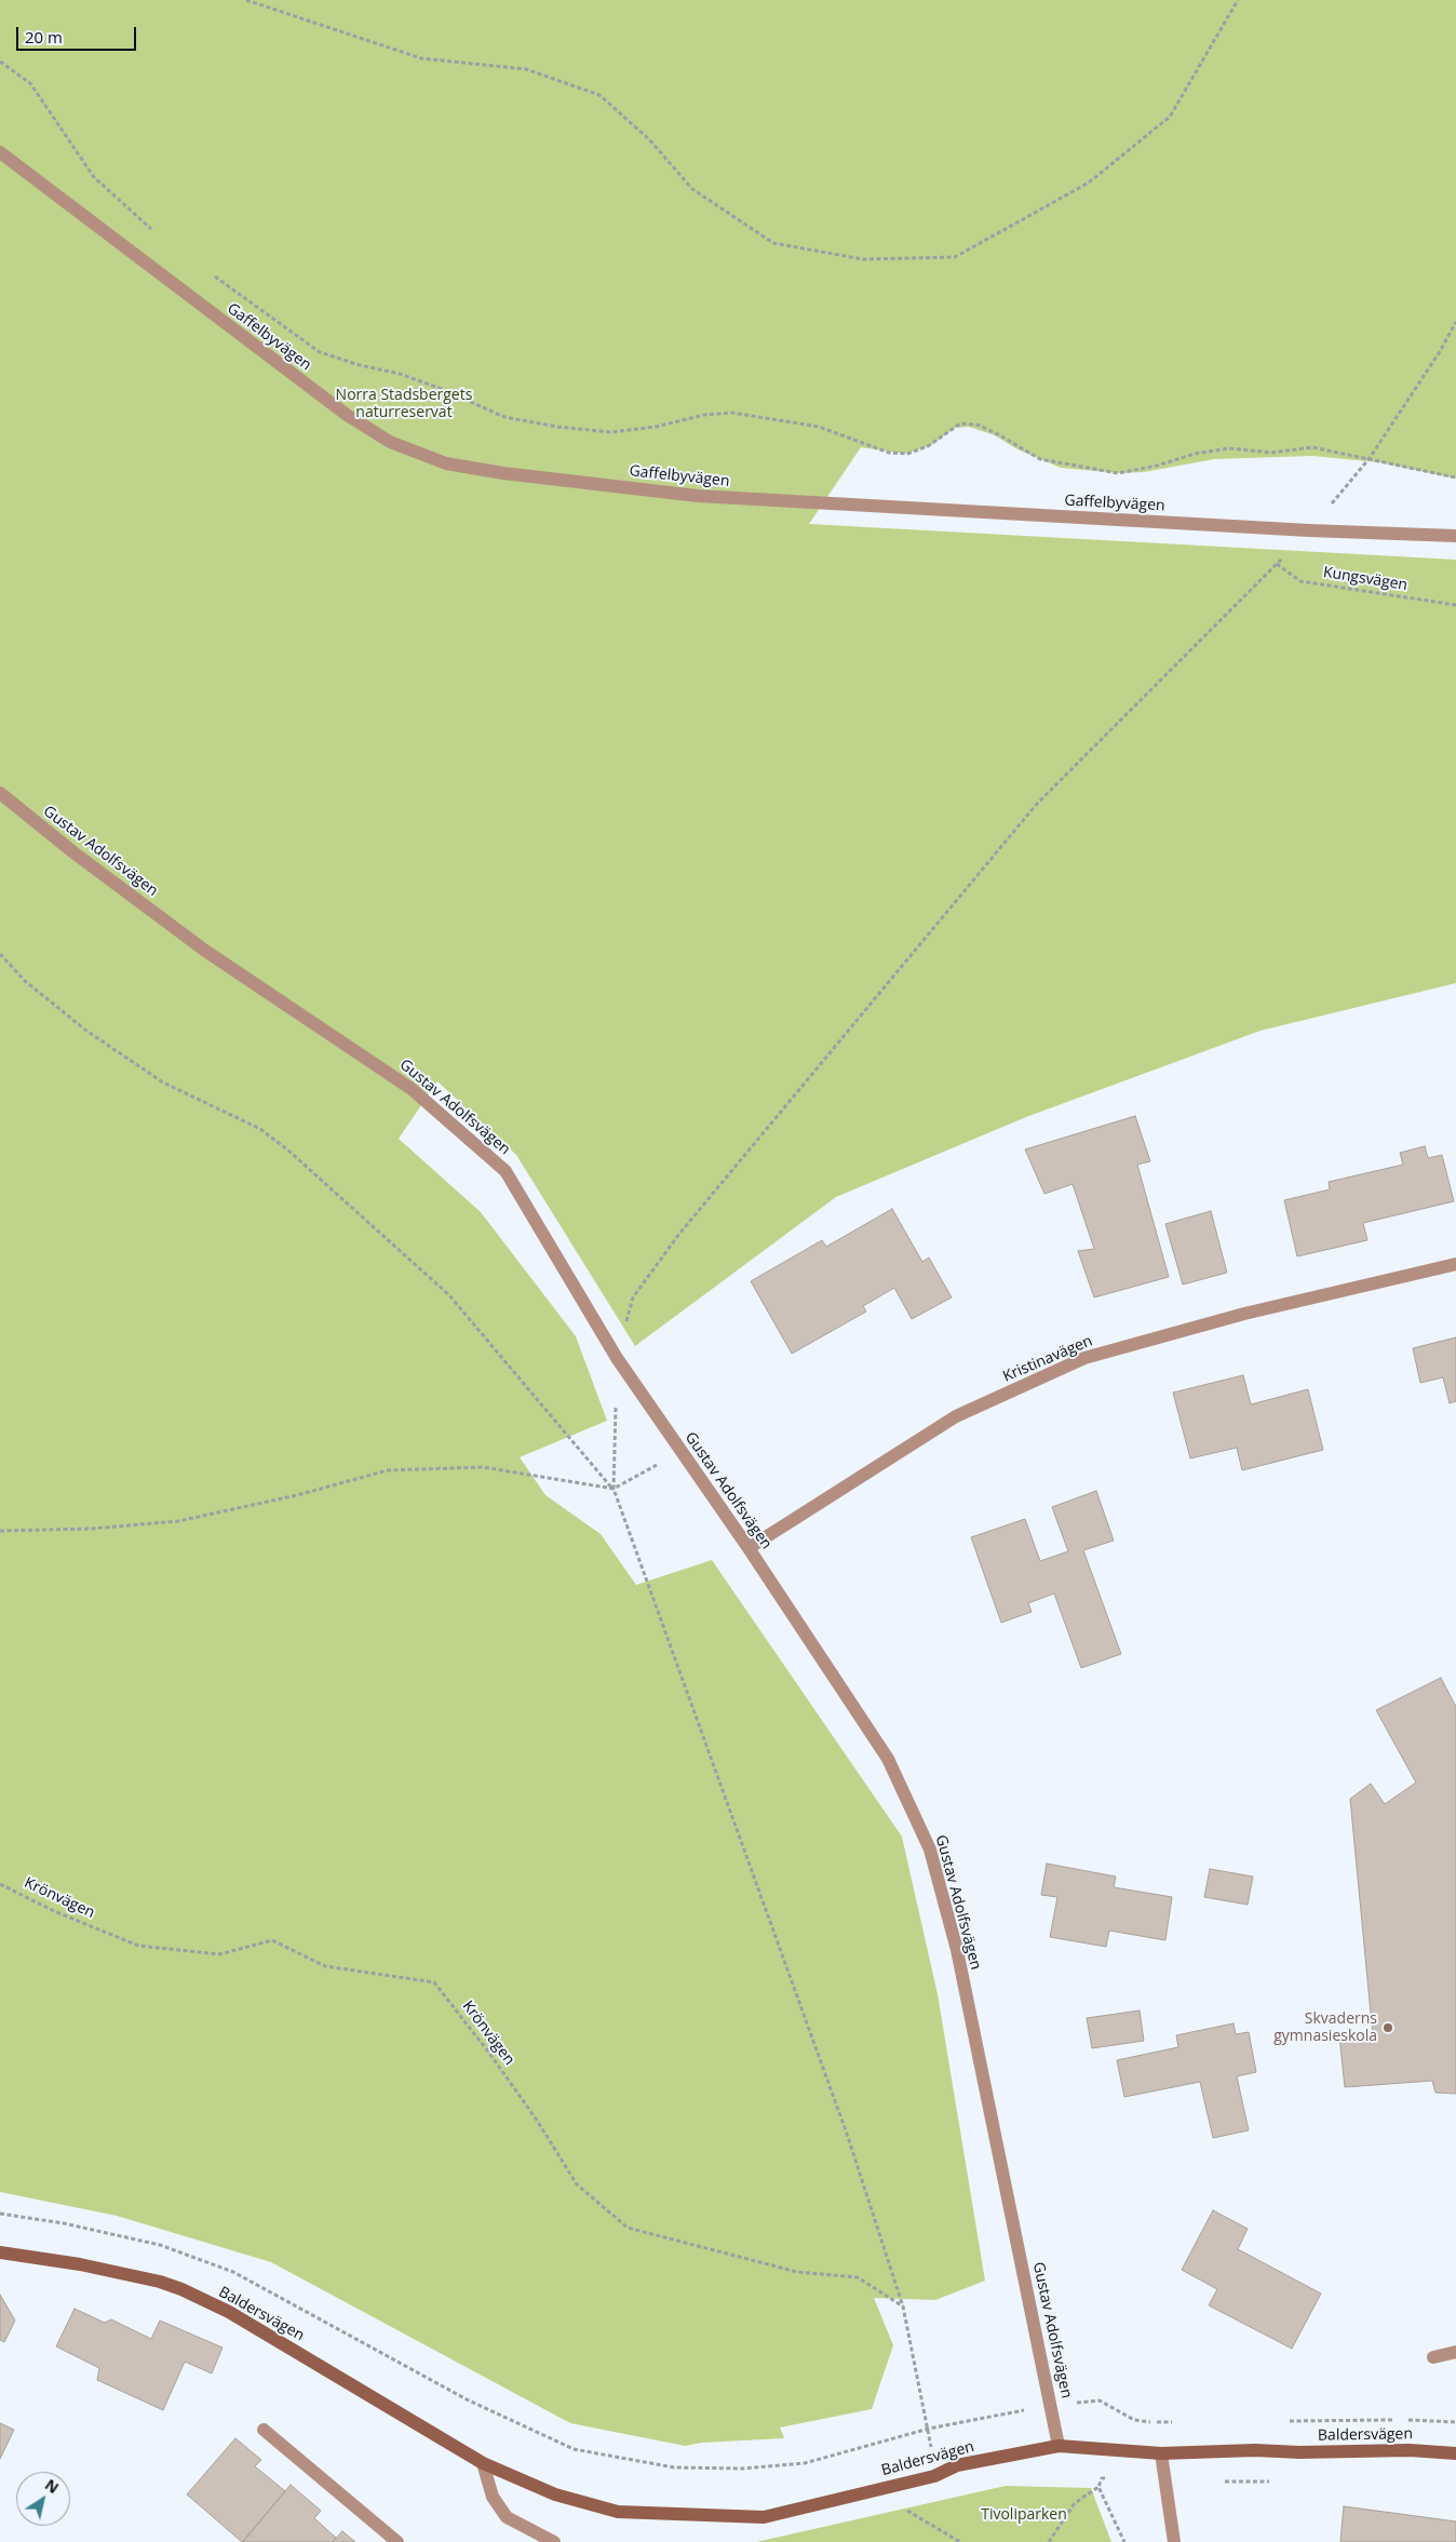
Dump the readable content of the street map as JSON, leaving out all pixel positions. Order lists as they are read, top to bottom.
{
  "streets": {
    "street": [
      "Gaffelbyvägen",
      "Gustav Adolfsvägen",
      "Kristinavägen",
      "Baldersvägen"
    ],
    "path": ["Kungsvägen", "Krönvägen"]
  },
  "crossings": [
    ["Gustav Adolfsvägen", "Kristinavägen"],
    ["Gustav Adolfsvägen", "Baldersvägen"]
  ],
  "parks": ["Norra Stadsbergets naturreservat", "Tivoliparken"],
  "places": ["Skvaderns gymnasieskola"],
  "scale_bar": "20 m",
  "north": "top right"
}
